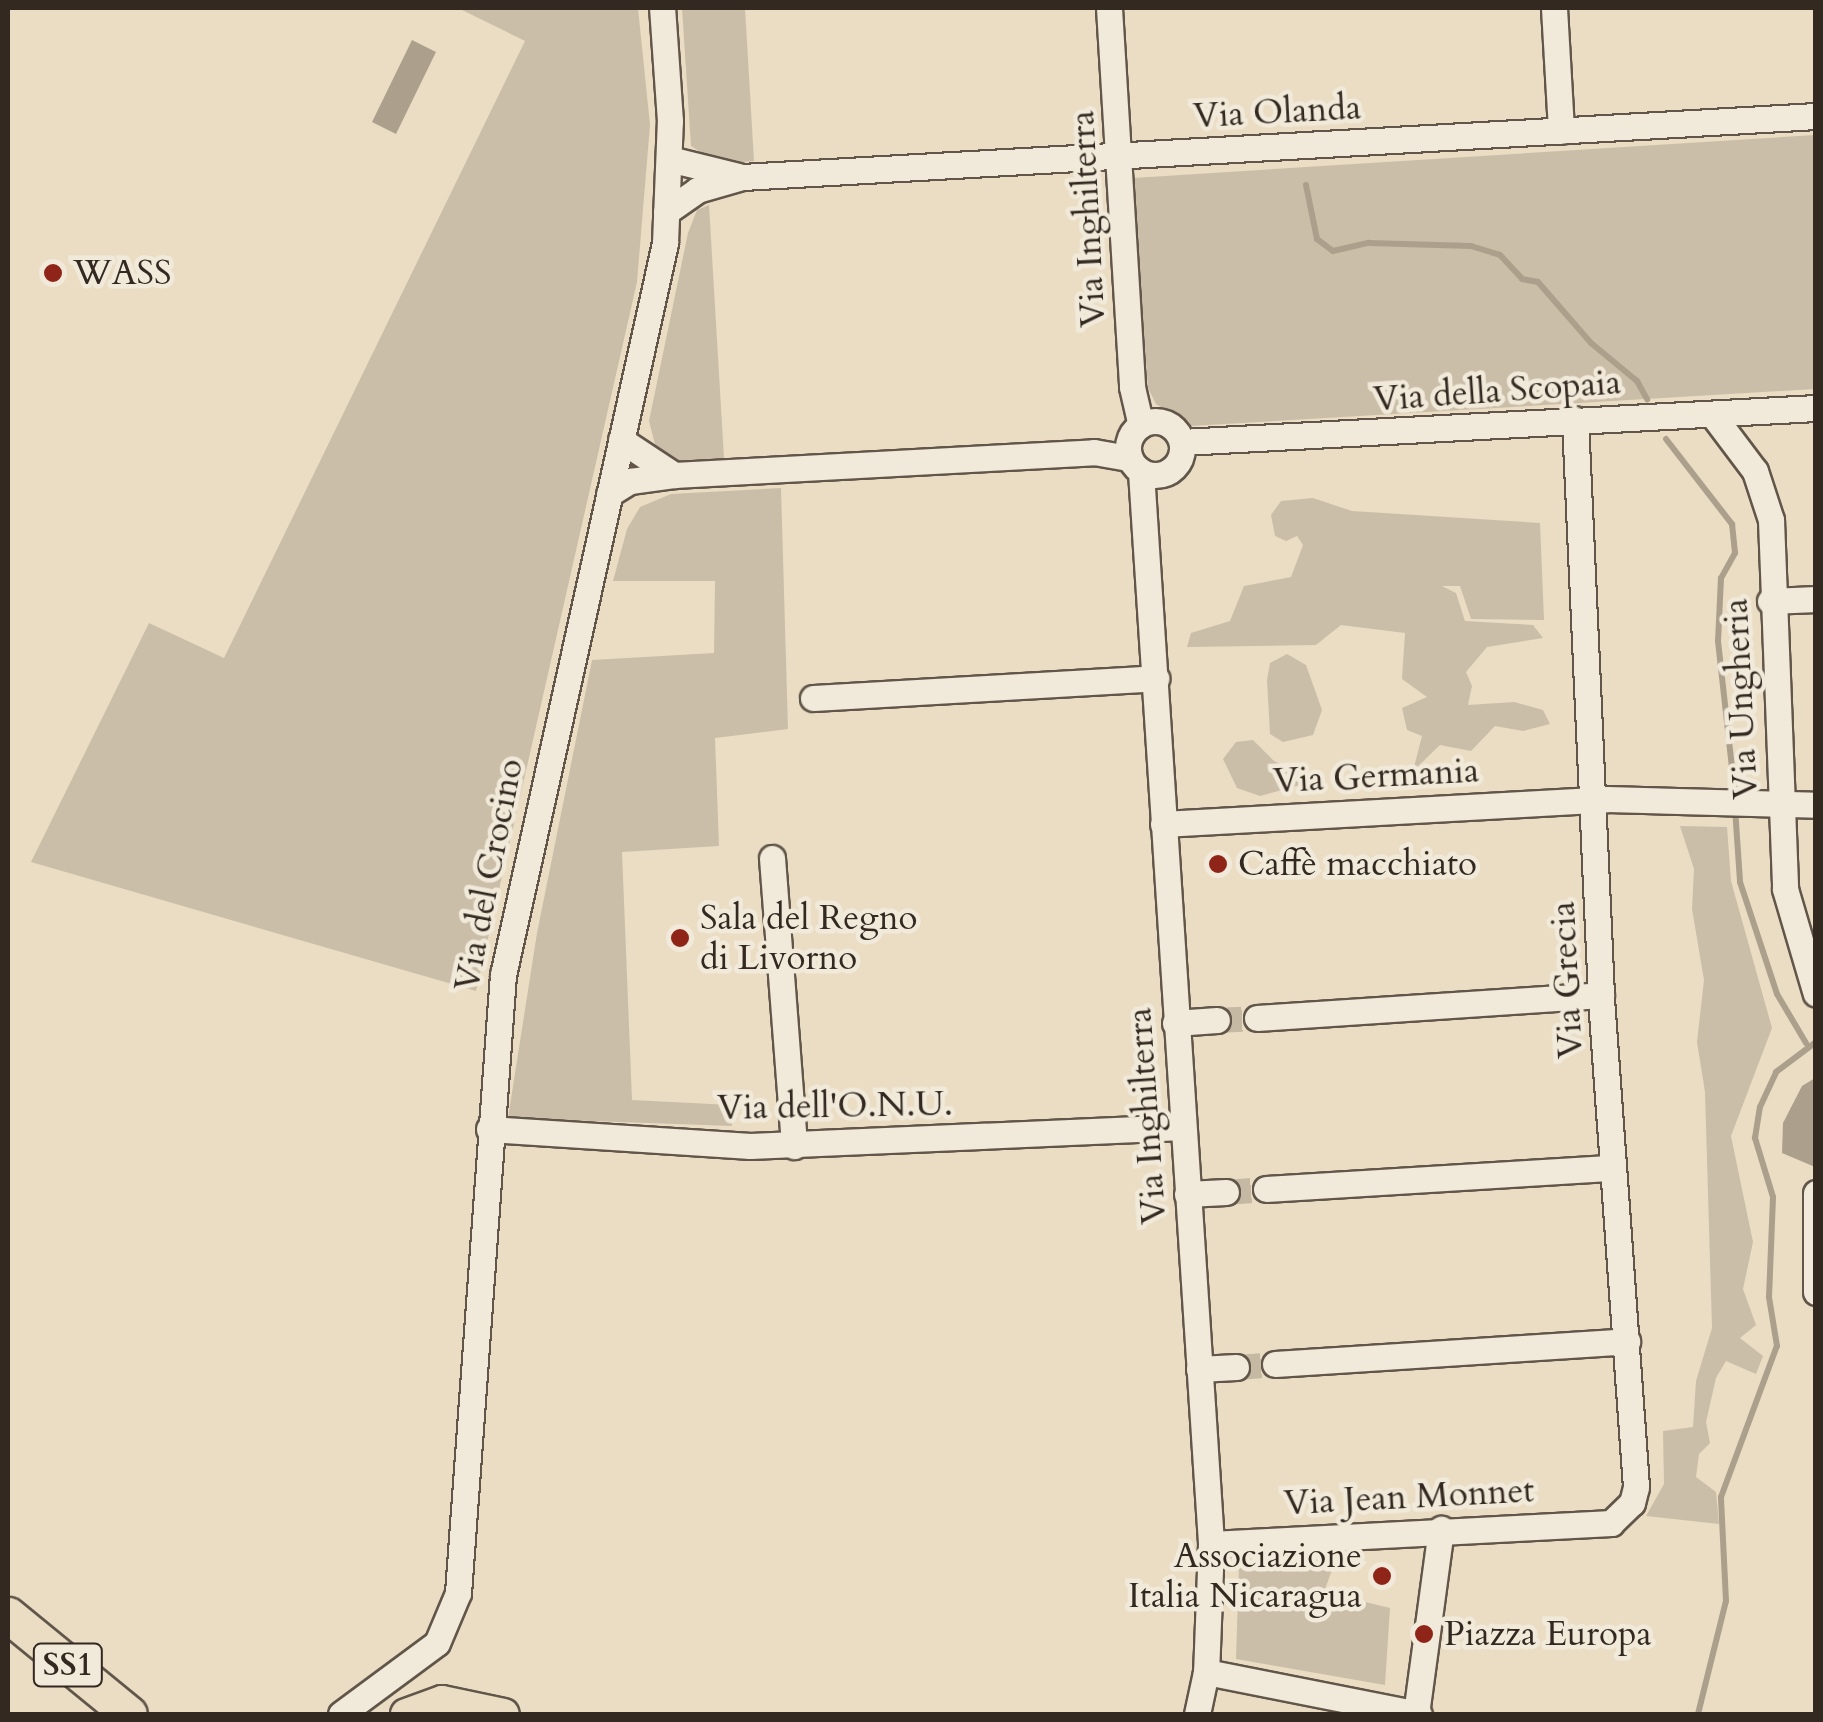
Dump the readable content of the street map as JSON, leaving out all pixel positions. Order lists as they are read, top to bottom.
{
  "streets": {
    "highway": ["SS1"],
    "street": [
      "Via Olanda",
      "Via Inghilterra",
      "Via della Scopaia",
      "Via Ungheria",
      "Via Germania",
      "Via del Crocino",
      "Via Grecia",
      "Via dell'O.N.U.",
      "Via Jean Monnet"
    ]
  },
  "crossings": [
    ["Via Olanda", "Via Inghilterra"],
    ["Via Olanda", "Via del Crocino"],
    ["Via Inghilterra", "Via della Scopaia"],
    ["Via Inghilterra", "Via Germania"],
    ["Via Inghilterra", "Via dell'O.N.U."],
    ["Via Inghilterra", "Via Jean Monnet"],
    ["Via della Scopaia", "Via Ungheria"],
    ["Via della Scopaia", "Via Grecia"],
    ["Via Ungheria", "Via Germania"],
    ["Via Germania", "Via Grecia"],
    ["Via del Crocino", "Via dell'O.N.U."],
    ["Via Grecia", "Via Jean Monnet"]
  ],
  "places": [
    "WASS",
    "Caffè macchiato",
    "Sala del Regno di Livorno",
    "Associazione Italia Nicaragua",
    "Piazza Europa"
  ]
}
